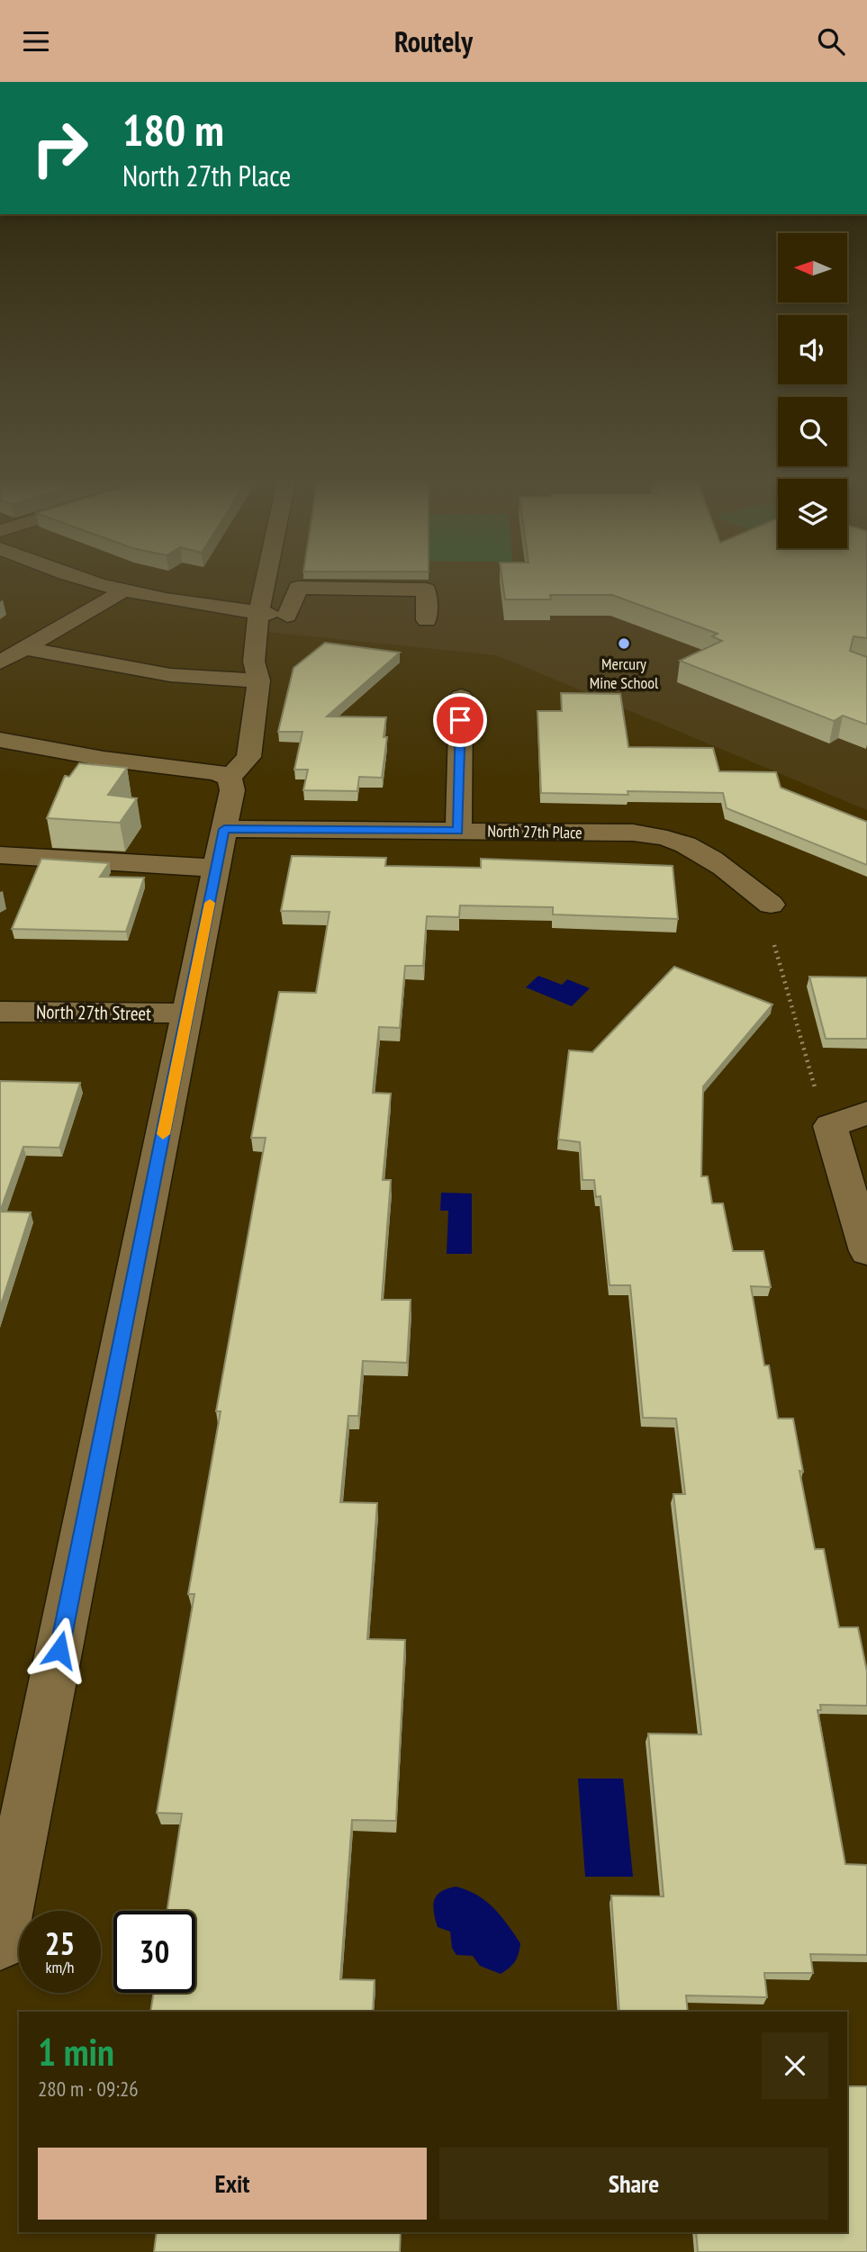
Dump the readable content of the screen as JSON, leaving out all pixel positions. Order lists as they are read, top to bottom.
{
  "streets": {
    "street": ["North 27th Place", "North 27th Street"]
  },
  "places": ["Mercury Mine School"],
  "north": "left",
  "page": {
    "header": "Routely",
    "turn": ["180 m", "North 27th Place"],
    "speed": "25 km/h",
    "limit": "30",
    "heading": ["1 min", "280 m · 09:26"],
    "buttons": ["Exit", "Share"]
  }
}
